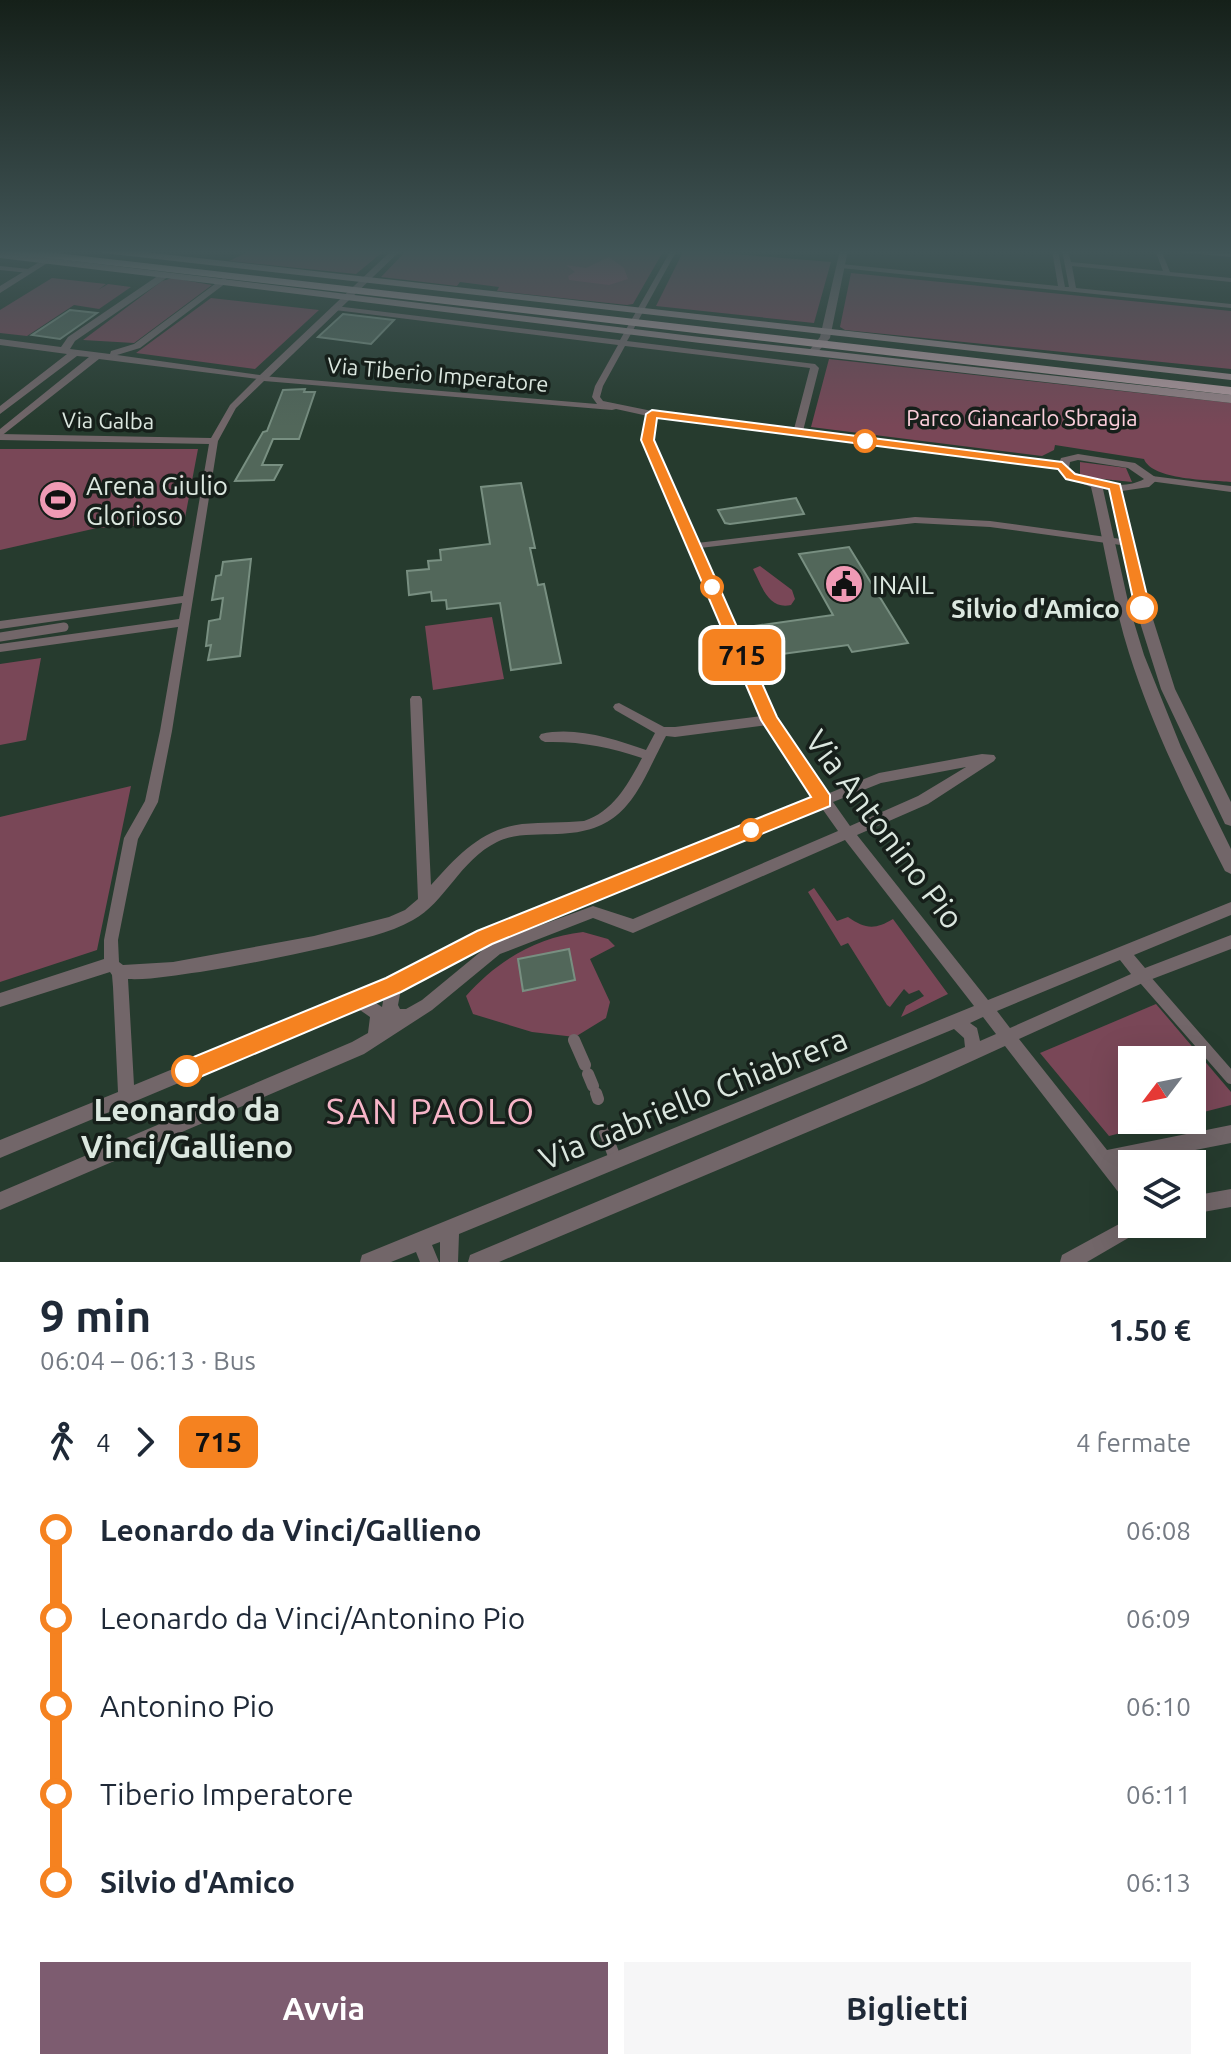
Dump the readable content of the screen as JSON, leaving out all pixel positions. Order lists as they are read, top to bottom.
{
  "streets": {
    "street": [
      "Via Tiberio Imperatore",
      "Via Galba",
      "Via Antonino Pio",
      "Via Gabriello Chiabrera"
    ]
  },
  "crossings": [
    ["Via Tiberio Imperatore", "Via Antonino Pio"],
    ["Via Antonino Pio", "Via Gabriello Chiabrera"]
  ],
  "districts": ["SAN PAOLO"],
  "parks": ["Parco Giancarlo Sbragia"],
  "places": {
    "sports": ["Arena Giulio Glorioso"],
    "public building": ["INAIL"],
    "other": ["Silvio d'Amico", "Leonardo da Vinci/Gallieno"]
  },
  "lines": ["bus line 715"],
  "north": "bottom left",
  "page": {
    "on_map": "715",
    "heading": ["9 min", "06:04 – 06:13 · Bus", "1.50 €"],
    "legs": ["4", "715", "4 fermate"],
    "list": [
      {
        "name": "Leonardo da Vinci/Gallieno",
        "value": "06:08"
      },
      {
        "name": "Leonardo da Vinci/Antonino Pio",
        "value": "06:09"
      },
      {
        "name": "Antonino Pio",
        "value": "06:10"
      },
      {
        "name": "Tiberio Imperatore",
        "value": "06:11"
      },
      {
        "name": "Silvio d'Amico",
        "value": "06:13"
      }
    ],
    "buttons": ["Avvia", "Biglietti"]
  }
}
